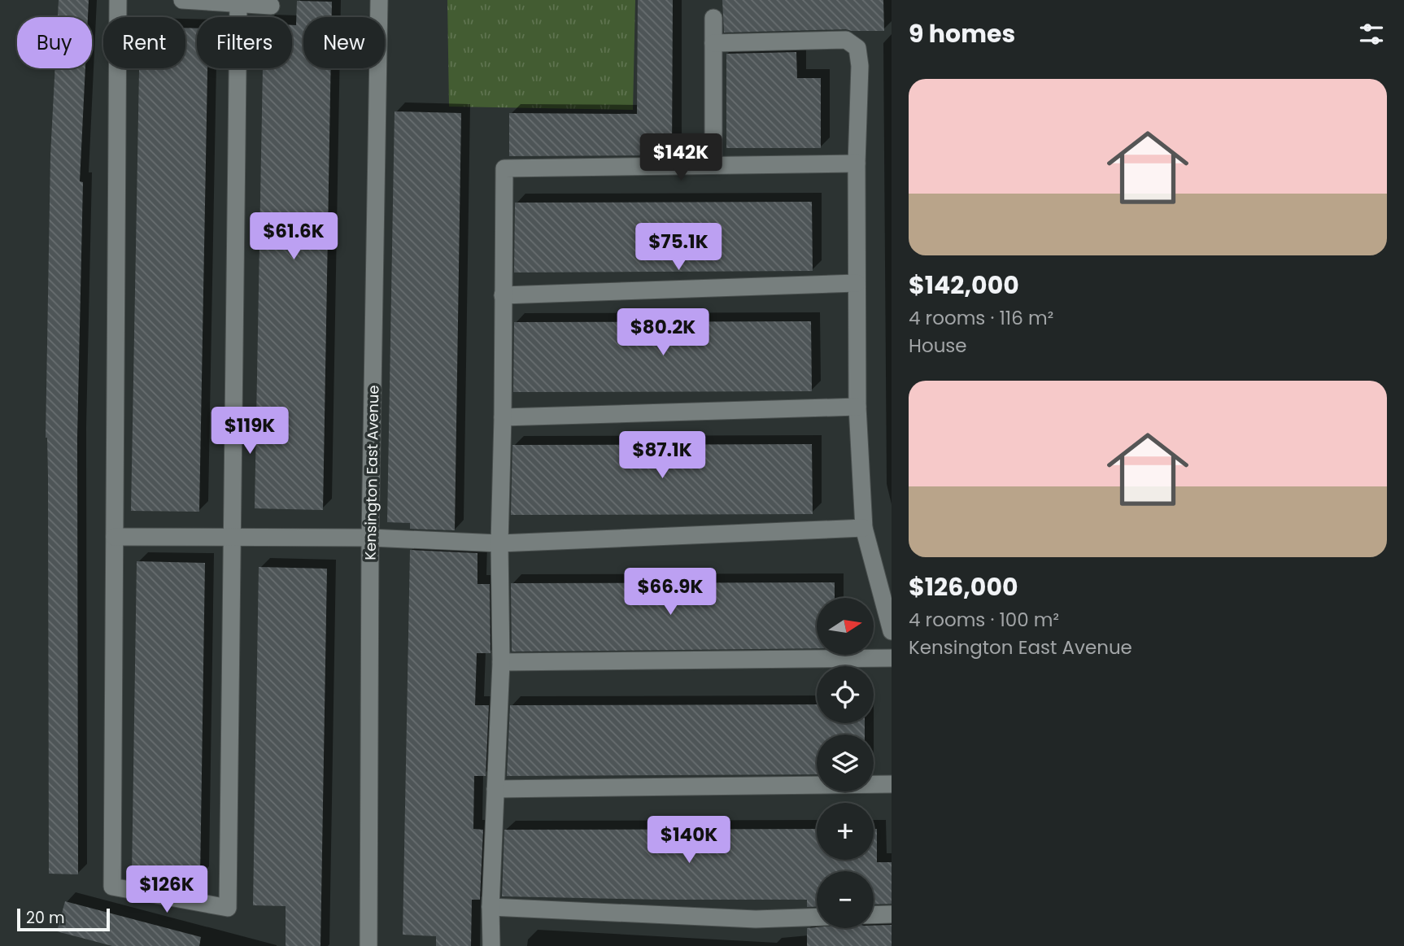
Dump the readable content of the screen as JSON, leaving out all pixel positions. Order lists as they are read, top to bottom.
{
  "streets": {
    "street": ["Kensington East Avenue"]
  },
  "scale_bar": "20 m",
  "north": "right",
  "page": {
    "heading": "9 homes",
    "chip": [
      "Buy",
      "Rent",
      "Filters",
      "New"
    ],
    "list": [
      {
        "name": "$142,000",
        "note": "4 rooms · 116 m² · House"
      },
      {
        "name": "$126,000",
        "note": "4 rooms · 100 m² · Kensington East Avenue"
      }
    ],
    "price": [
      "$142K",
      "$61.6K",
      "$75.1K",
      "$80.2K",
      "$119K",
      "$87.1K",
      "$66.9K",
      "$140K",
      "$126K"
    ],
    "map_buttons": ["+", "−"],
    "scale": "20 m"
  }
}
